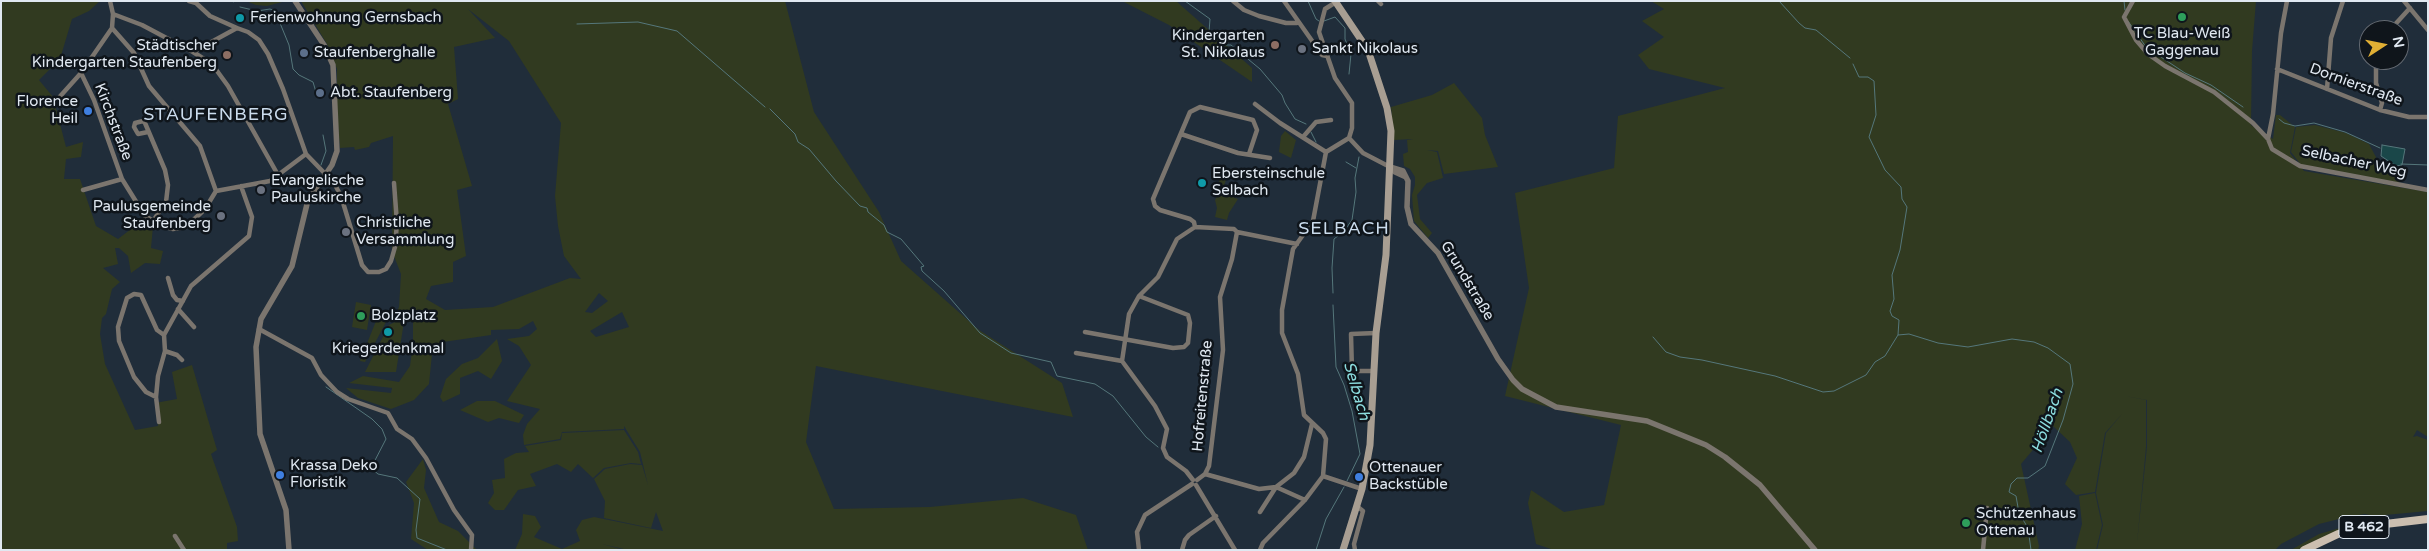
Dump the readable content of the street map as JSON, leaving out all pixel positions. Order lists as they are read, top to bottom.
{
  "streets": {
    "main road": ["B 462"],
    "street": [
      "Dornierstraße",
      "Kirchstraße",
      "Selbacher Weg",
      "Grundstraße",
      "Hofreitenstraße"
    ]
  },
  "districts": ["STAUFENBERG", "SELBACH"],
  "water": ["Selbach", "Höllbach"],
  "places": [
    "TC Blau-Weiß Gaggenau",
    "Ferienwohnung Gernsbach",
    "Kindergarten St. Nikolaus",
    "Sankt Nikolaus",
    "Staufenberghalle",
    "Städtischer Kindergarten Staufenberg",
    "Abt. Staufenberg",
    "Florence Heil",
    "Ebersteinschule Selbach",
    "Evangelische Pauluskirche",
    "Paulusgemeinde Staufenberg",
    "Christliche Versammlung",
    "Bolzplatz",
    "Kriegerdenkmal",
    "Krassa Deko Floristik",
    "Ottenauer Backstüble",
    "Schützenhaus Ottenau"
  ],
  "north": "right"
}
